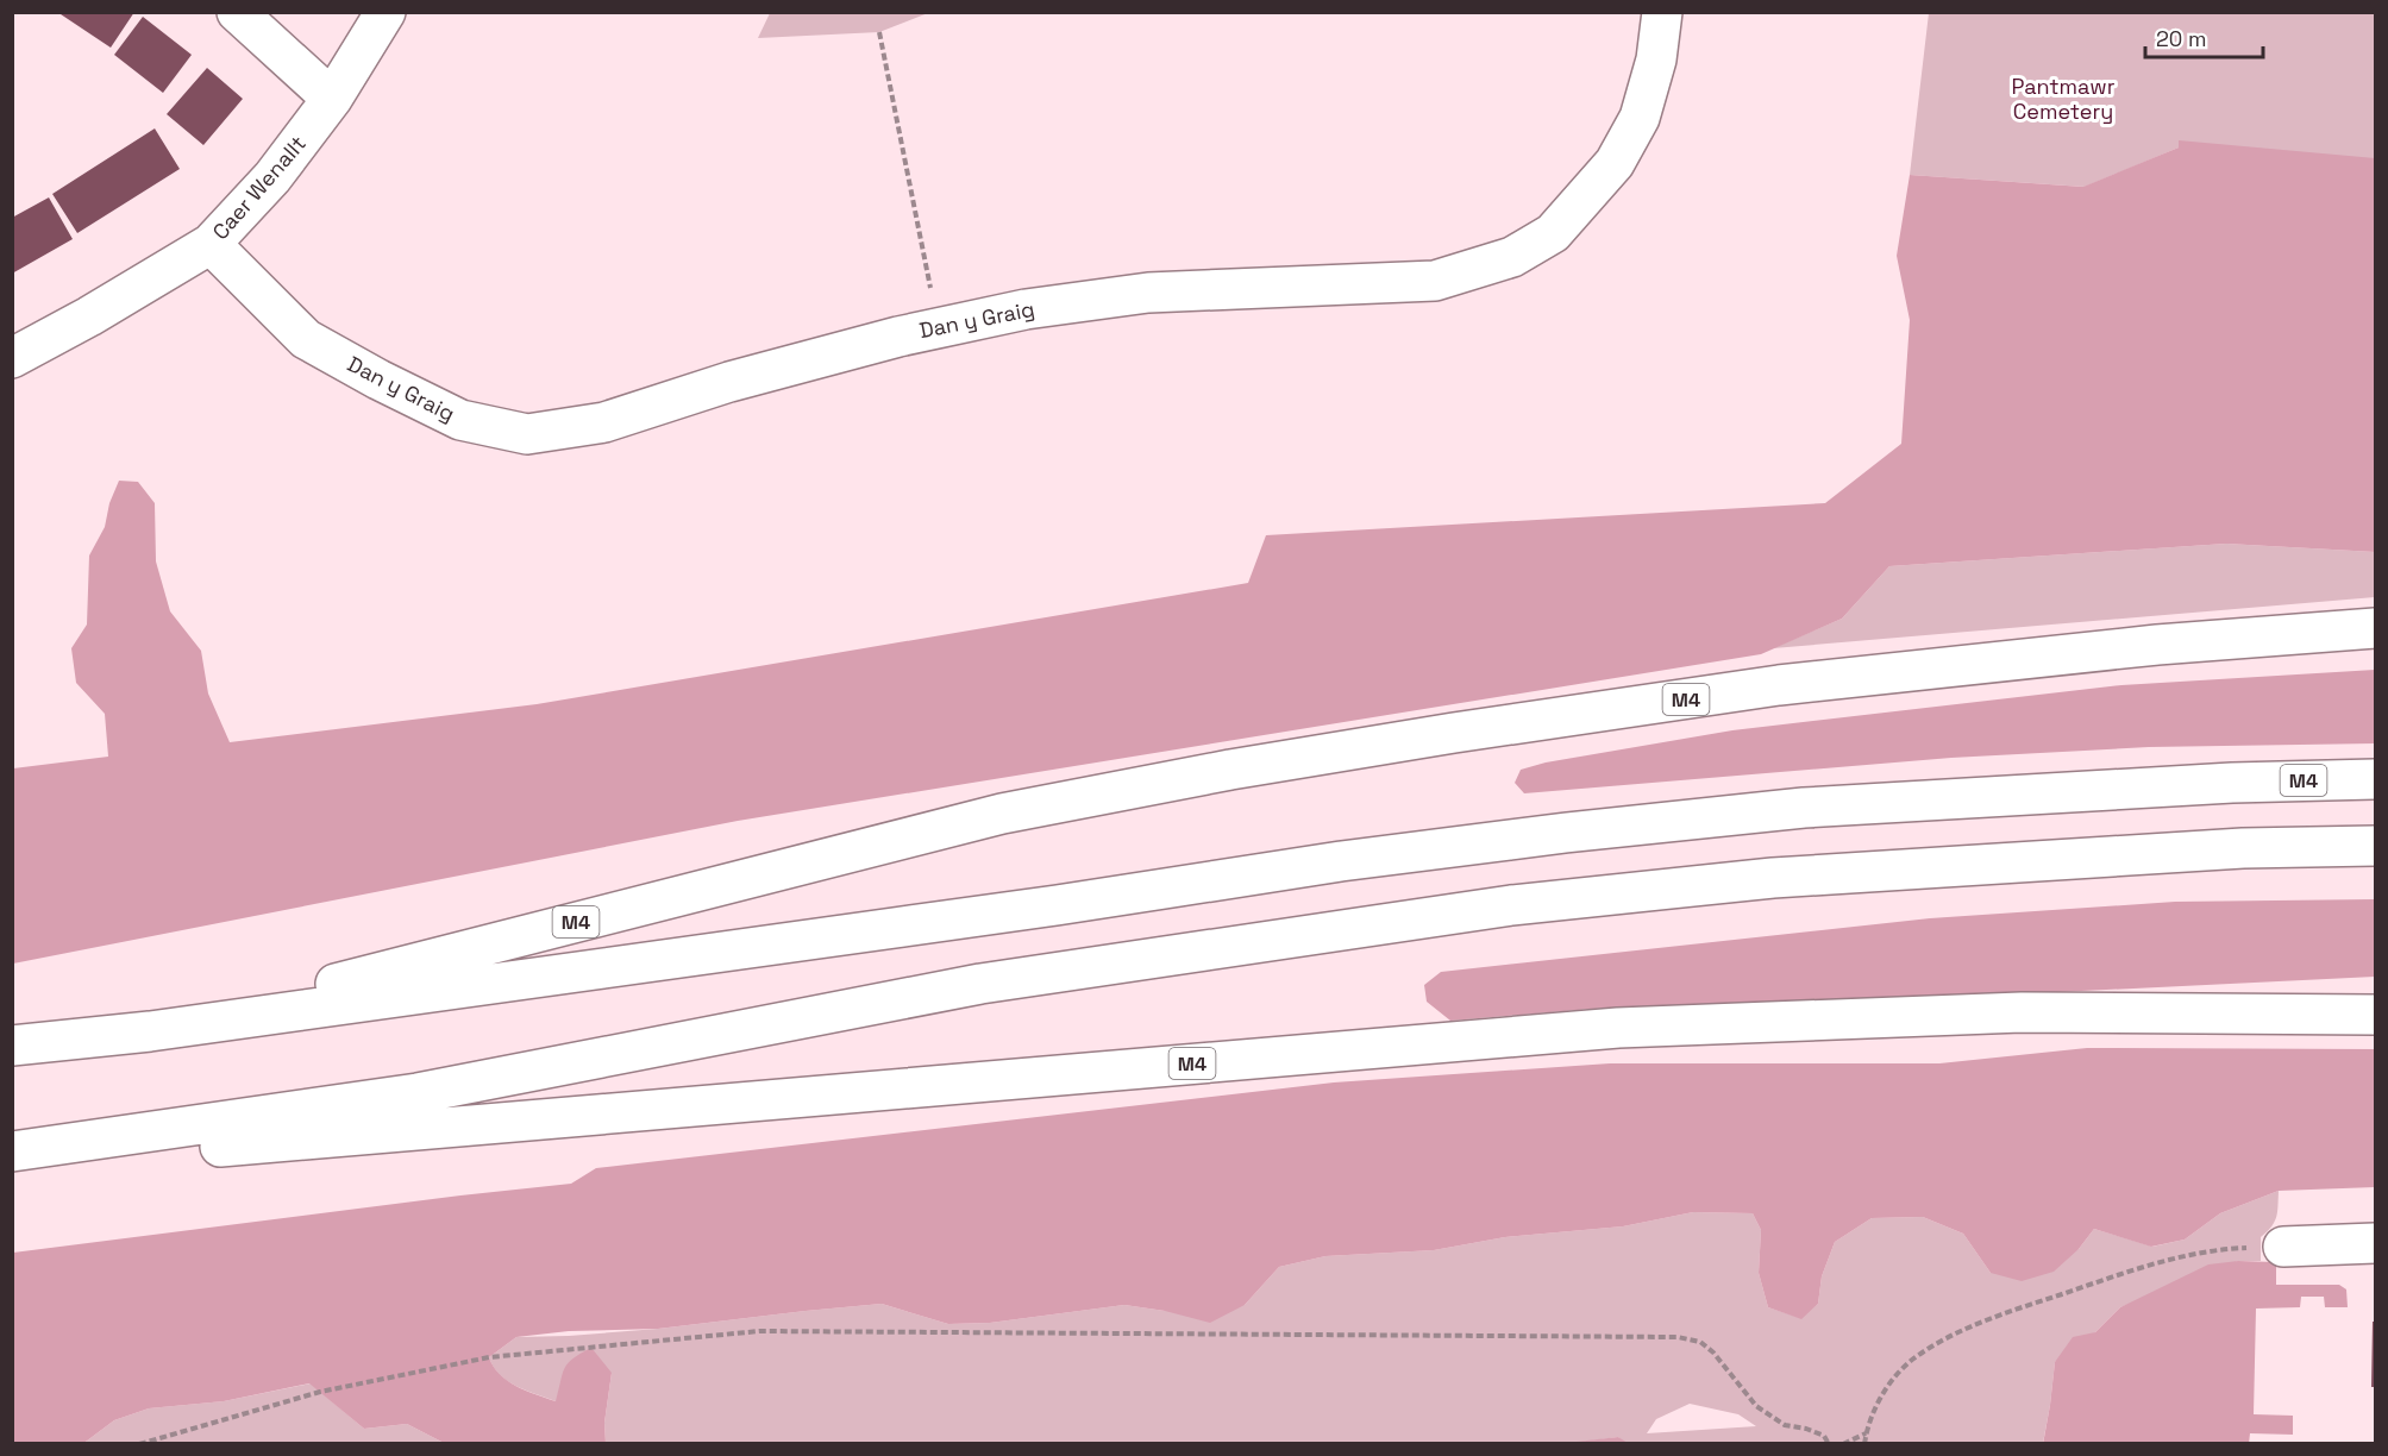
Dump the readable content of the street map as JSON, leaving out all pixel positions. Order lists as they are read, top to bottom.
{
  "streets": {
    "main road": ["Caer Wenallt", "Dan y Graig", "M4"]
  },
  "crossings": [
    ["Caer Wenallt", "Dan y Graig"]
  ],
  "parks": ["Pantmawr Cemetery"],
  "scale_bar": "20 m"
}
